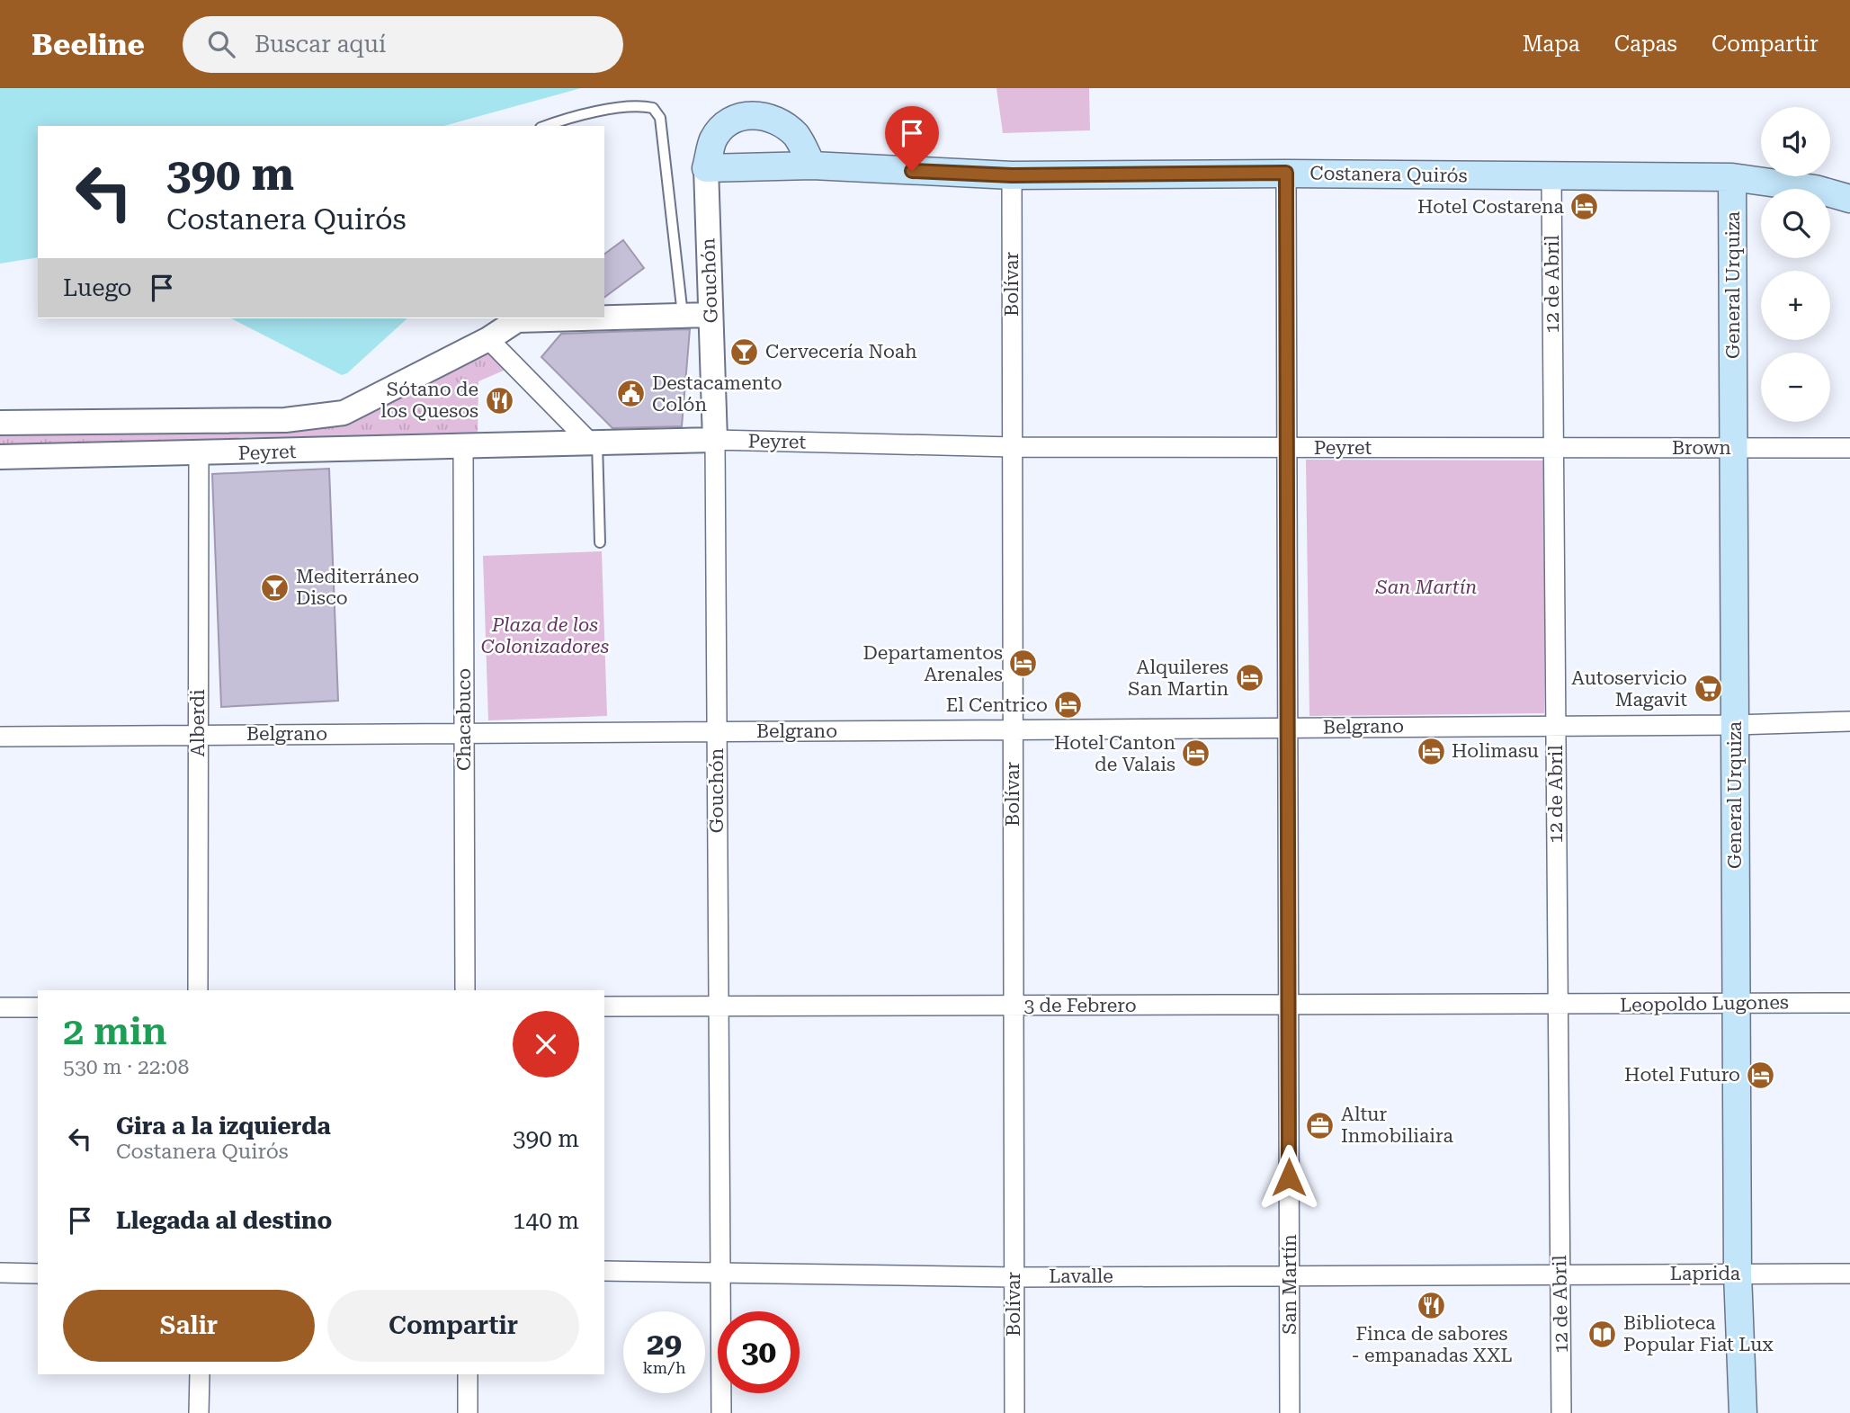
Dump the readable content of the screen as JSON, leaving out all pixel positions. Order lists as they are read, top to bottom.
{
  "streets": {
    "main road": ["Costanera Quirós", "General Urquiza"],
    "street": [
      "Gouchón",
      "Bolívar",
      "12 de Abril",
      "Peyret",
      "Brown",
      "Chacabuco",
      "Alberdi",
      "Belgrano",
      "Leopoldo Lugones",
      "3 de Febrero",
      "Laprida",
      "Lavalle",
      "San Martín"
    ]
  },
  "crossings": [
    ["Costanera Quirós", "Gouchón"],
    ["Costanera Quirós", "Bolívar"],
    ["Costanera Quirós", "12 de Abril"],
    ["Costanera Quirós", "General Urquiza"],
    ["Costanera Quirós", "San Martín"],
    ["Gouchón", "Peyret"],
    ["Gouchón", "Belgrano"],
    ["Gouchón", "3 de Febrero"],
    ["Gouchón", "Lavalle"],
    ["Bolívar", "Peyret"],
    ["Bolívar", "Belgrano"],
    ["Bolívar", "3 de Febrero"],
    ["Bolívar", "Lavalle"],
    ["12 de Abril", "Peyret"],
    ["12 de Abril", "Brown"],
    ["12 de Abril", "Belgrano"],
    ["12 de Abril", "Leopoldo Lugones"],
    ["12 de Abril", "3 de Febrero"],
    ["12 de Abril", "Laprida"],
    ["12 de Abril", "Lavalle"],
    ["General Urquiza", "Brown"],
    ["General Urquiza", "Belgrano"],
    ["General Urquiza", "Leopoldo Lugones"],
    ["General Urquiza", "Laprida"],
    ["Peyret", "Brown"],
    ["Peyret", "Chacabuco"],
    ["Peyret", "Alberdi"],
    ["Peyret", "San Martín"],
    ["Chacabuco", "Belgrano"],
    ["Alberdi", "Belgrano"],
    ["Belgrano", "San Martín"],
    ["Leopoldo Lugones", "3 de Febrero"],
    ["3 de Febrero", "San Martín"],
    ["Laprida", "Lavalle"],
    ["Lavalle", "San Martín"]
  ],
  "parks": ["San Martín", "Plaza de los Colonizadores"],
  "places": {
    "hotel": [
      "Hotel Costarena",
      "Departamentos Arenales",
      "Alquileres San Martin",
      "El Centrico",
      "Holimasu",
      "Hotel Canton de Valais",
      "Hotel Futuro"
    ],
    "bar": ["Cervecería Noah", "Mediterráneo Disco"],
    "public building": ["Destacamento Colón"],
    "restaurant": ["Sótano de los Quesos", "Finca de sabores - empanadas XXL"],
    "supermarket": ["Autoservicio Magavit"],
    "office": ["Altur Inmobiliaira"],
    "library": ["Biblioteca Popular Fiat Lux"]
  },
  "page": {
    "header": "Beeline",
    "search": "Buscar aquí",
    "nav": ["Mapa", "Capas", "Compartir"],
    "map_buttons": ["+", "−"],
    "turn": ["390 m", "Costanera Quirós"],
    "then": "Luego",
    "heading": ["2 min", "530 m · 22:08"],
    "list": [
      {
        "name": "Gira a la izquierda",
        "note": "Costanera Quirós",
        "value": "390 m"
      },
      {
        "name": "Llegada al destino",
        "value": "140 m"
      }
    ],
    "buttons": ["Salir", "Compartir"],
    "speed": "29 km/h",
    "limit": "30"
  }
}
